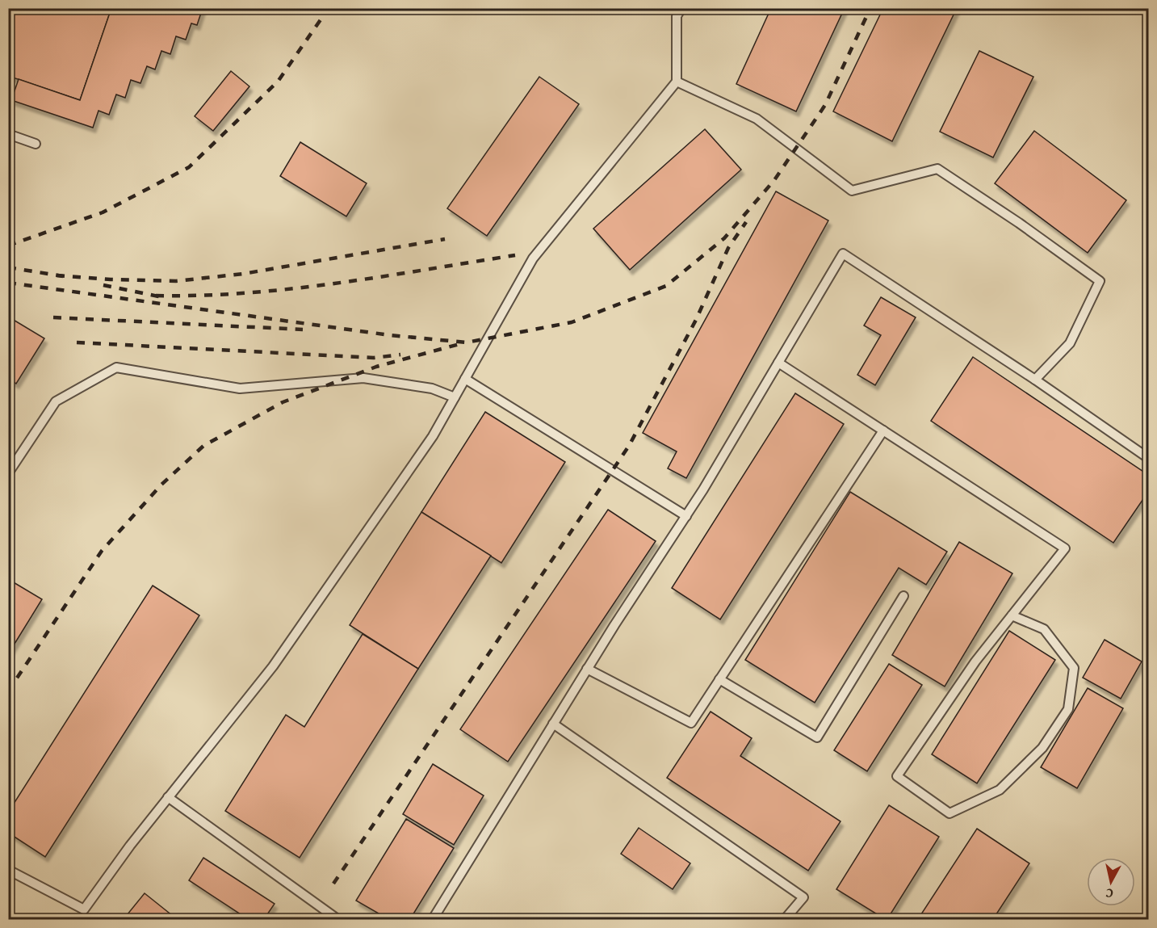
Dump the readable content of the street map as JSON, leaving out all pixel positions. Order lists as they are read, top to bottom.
{
  "north": "bottom"
}
